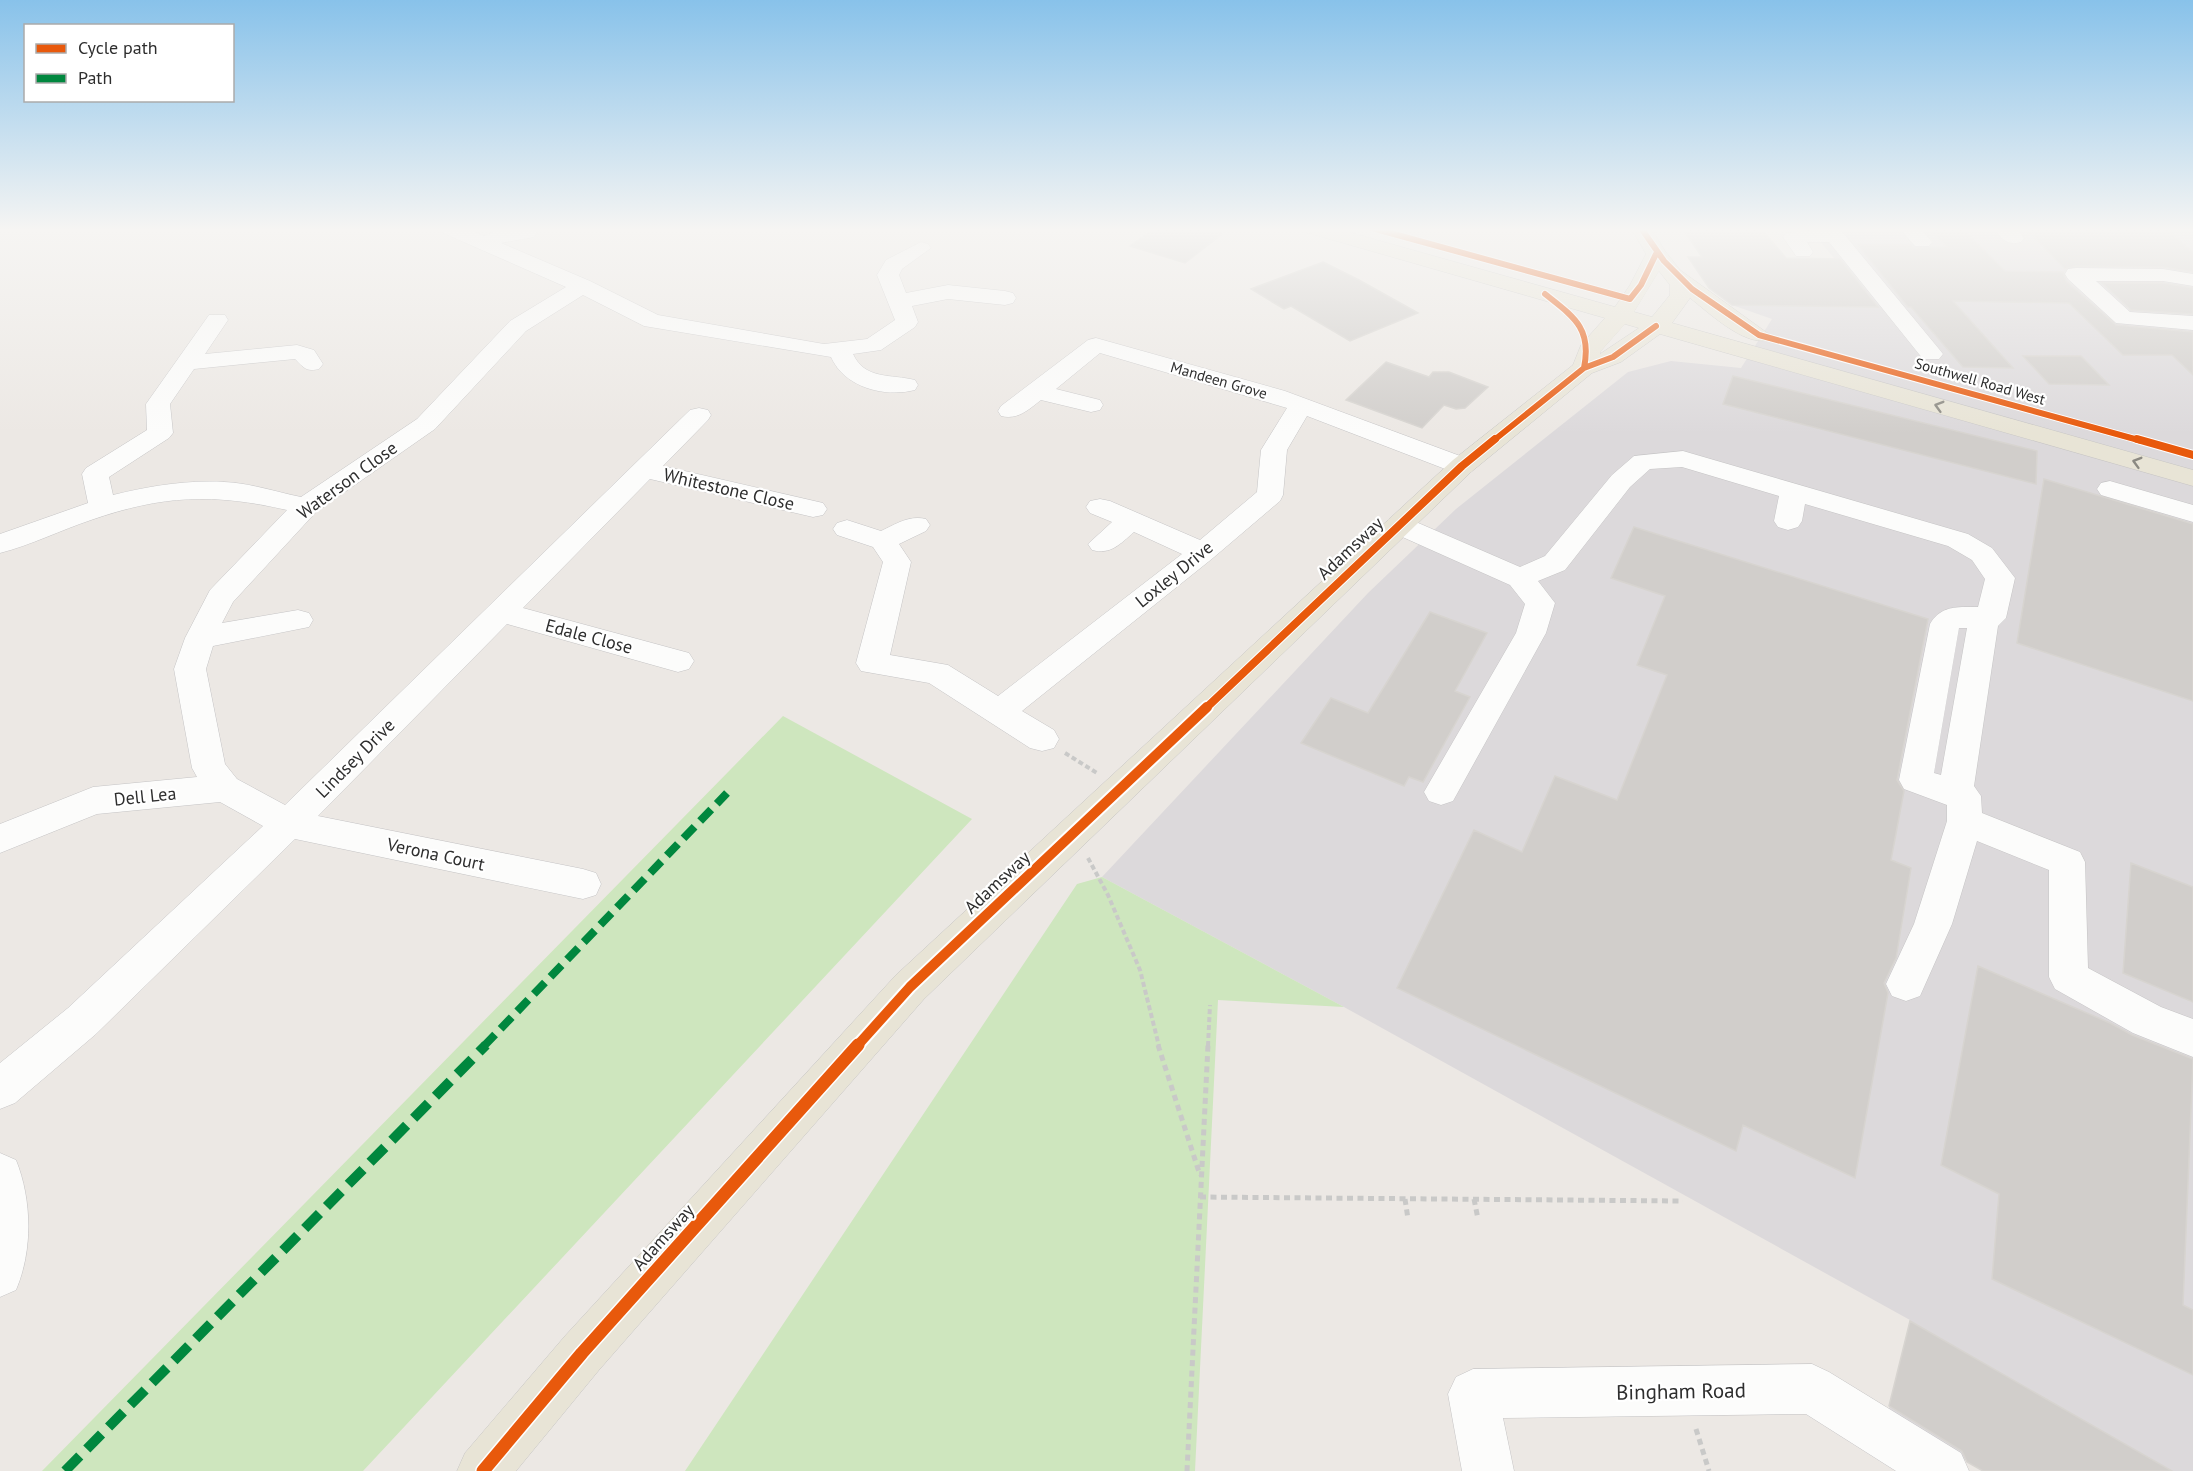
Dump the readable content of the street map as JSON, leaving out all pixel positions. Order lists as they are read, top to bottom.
{
  "streets": {
    "main road": ["Southwell Road West", "Adamsway"],
    "street": [
      "Mandeen Grove",
      "Waterson Close",
      "Whitestone Close",
      "Loxley Drive",
      "Edale Close",
      "Lindsey Drive",
      "Dell Lea",
      "Verona Court",
      "Bingham Road"
    ]
  },
  "crossings": [
    ["Mandeen Grove", "Adamsway"],
    ["Mandeen Grove", "Loxley Drive"],
    ["Southwell Road West", "Adamsway"],
    ["Waterson Close", "Dell Lea"],
    ["Whitestone Close", "Lindsey Drive"],
    ["Edale Close", "Lindsey Drive"],
    ["Lindsey Drive", "Verona Court"]
  ],
  "legend": ["Cycle path", "Path"]
}
